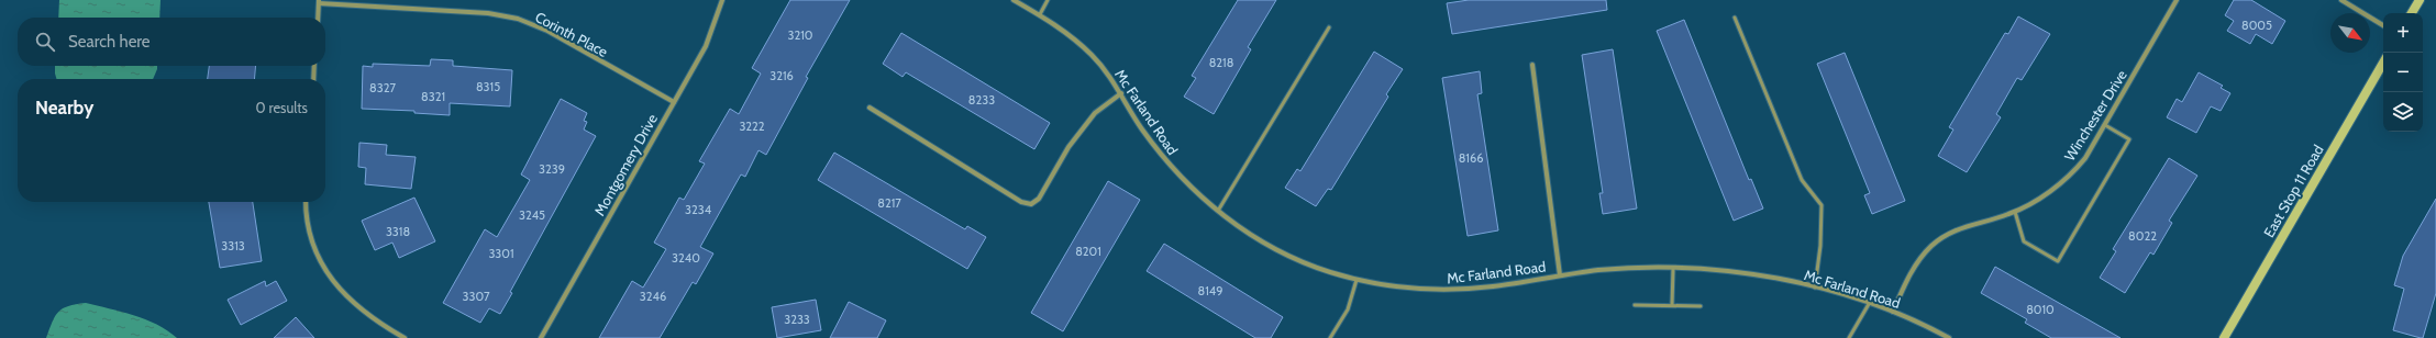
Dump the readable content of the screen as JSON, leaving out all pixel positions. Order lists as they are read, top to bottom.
{
  "streets": {
    "main road": ["East Stop 11 Road"],
    "street": [
      "Corinth Place",
      "Mc Farland Road",
      "Winchester Drive",
      "Montgomery Drive"
    ]
  },
  "crossings": [
    ["Corinth Place", "Montgomery Drive"],
    ["Mc Farland Road", "Winchester Drive"]
  ],
  "house_numbers": [
    "8005",
    "3210",
    "8218",
    "3216",
    "8315",
    "8327",
    "8321",
    "8233",
    "3222",
    "8166",
    "3239",
    "8217",
    "3234",
    "3245",
    "3318",
    "8022",
    "3313",
    "8201",
    "3301",
    "3240",
    "8149",
    "3307",
    "3246",
    "8010",
    "3233"
  ],
  "north": "bottom right",
  "page": {
    "map_buttons": ["+", "−"],
    "search": "Search here",
    "heading": ["Nearby", "0 results"]
  }
}
